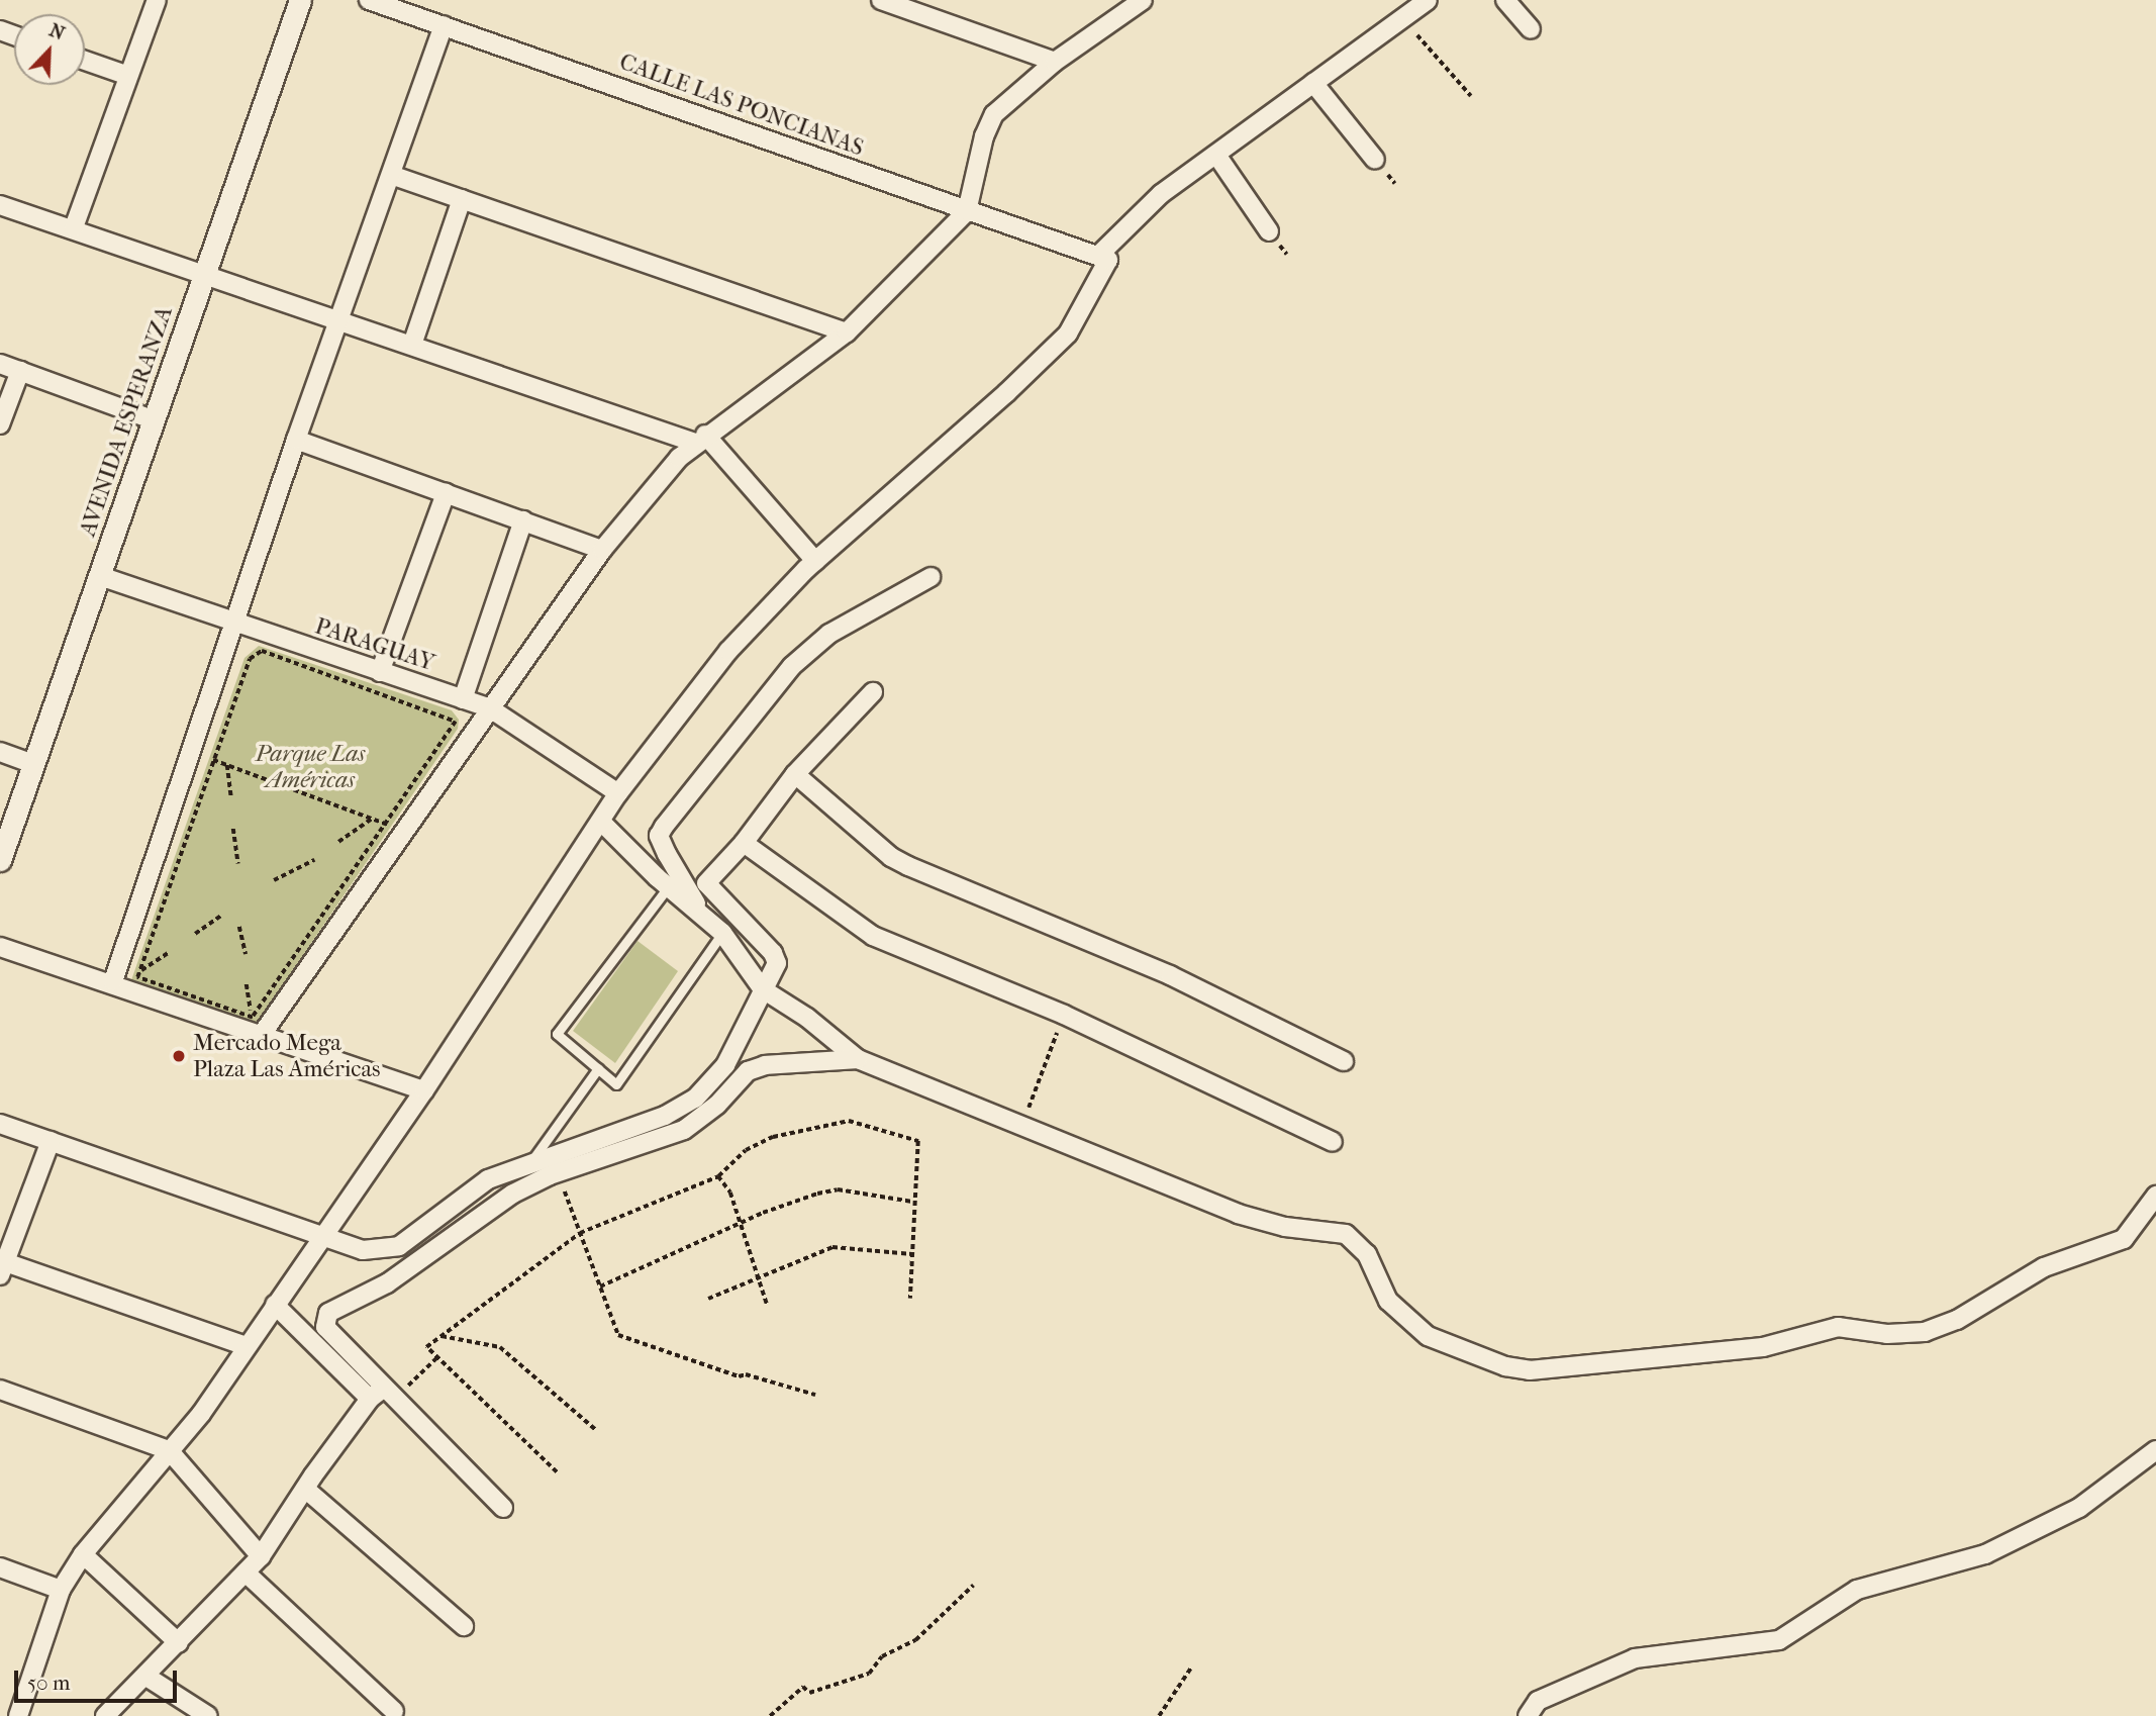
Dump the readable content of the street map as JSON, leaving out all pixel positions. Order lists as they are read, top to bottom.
{
  "streets": {
    "street": ["CALLE LAS PONCIANAS", "AVENIDA ESPERANZA", "PARAGUAY"]
  },
  "crossings": [
    ["AVENIDA ESPERANZA", "PARAGUAY"]
  ],
  "parks": ["Parque Las Américas"],
  "places": ["Mercado Mega Plaza Las Américas"],
  "scale_bar": "50 m",
  "north": "top right"
}
